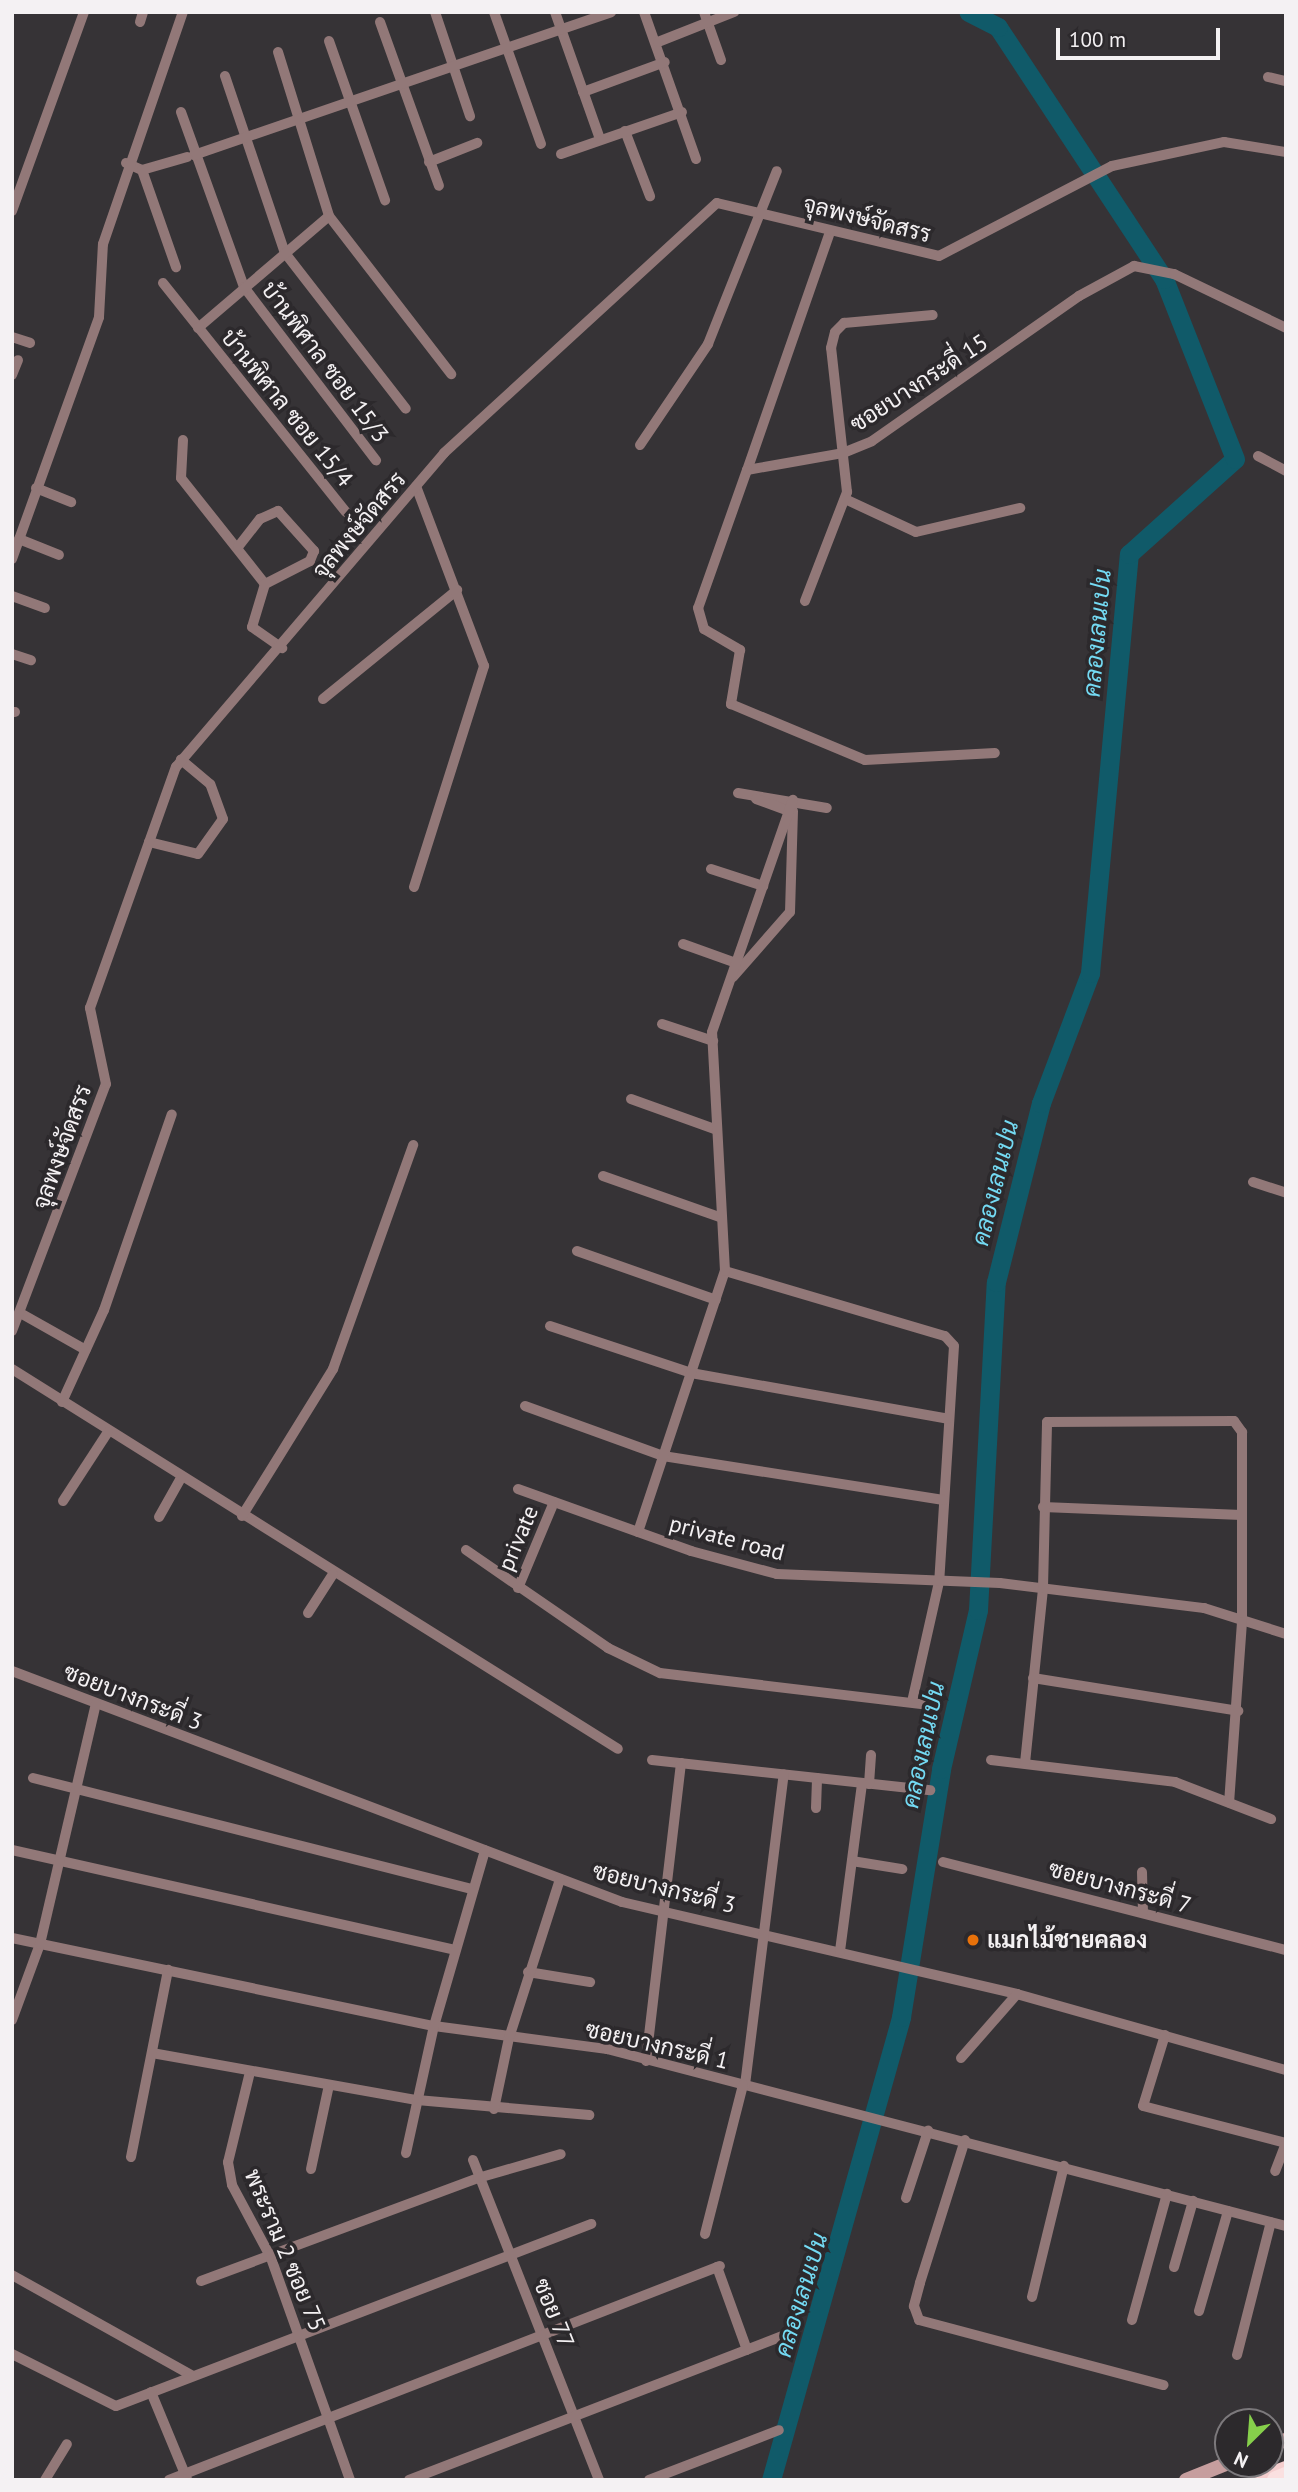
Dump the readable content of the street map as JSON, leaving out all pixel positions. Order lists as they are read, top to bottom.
{
  "streets": {
    "street": [
      "จุลพงษ์จัดสรร",
      "บ้านพิศาล ซอย 15/3",
      "ซอยบางกระดี่ 15",
      "บ้านพิศาล ซอย 15/4",
      "private",
      "private road",
      "ซอยบางกระดี่ 3",
      "ซอยบางกระดี่ 7",
      "ซอยบางกระดี่ 1",
      "พระราม 2 ซอย 75",
      "ซอย 77"
    ]
  },
  "crossings": [
    ["private", "private road"]
  ],
  "water": ["คลองเลนเปน"],
  "places": ["แมกไม้ชายคลอง"],
  "scale_bar": "100 m",
  "north": "bottom left"
}
